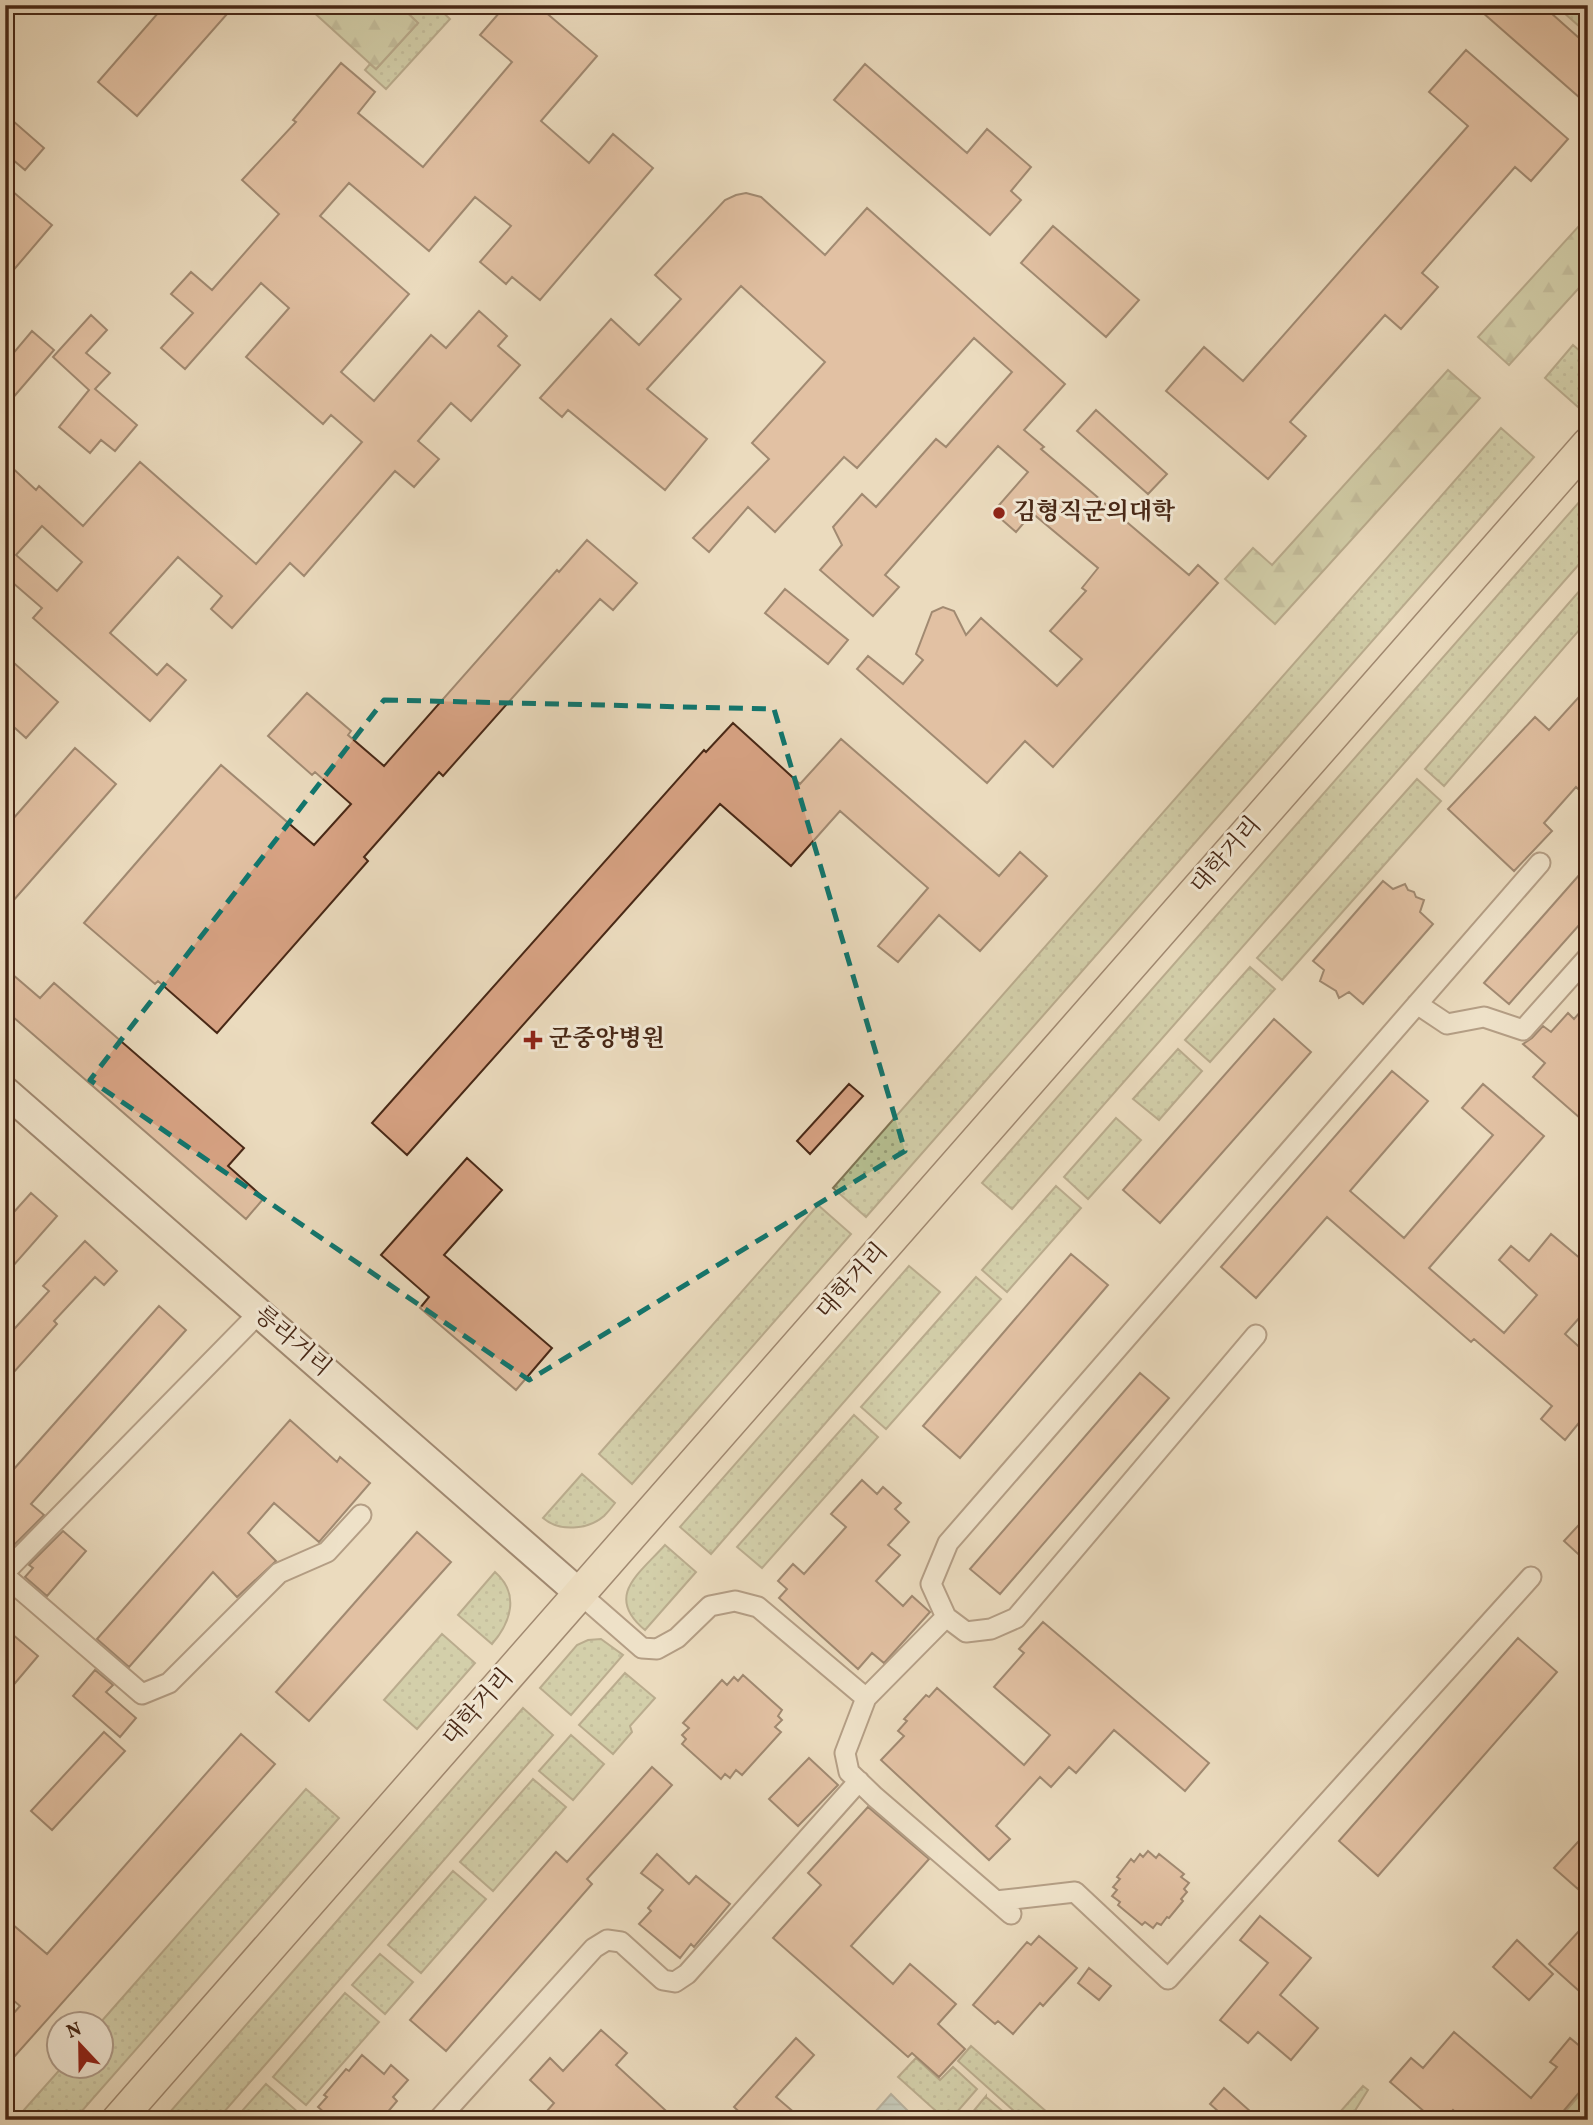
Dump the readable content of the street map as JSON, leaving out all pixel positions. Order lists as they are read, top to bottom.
{
  "streets": {
    "main road": ["대학거리", "릉라거리"]
  },
  "crossings": [
    ["대학거리", "릉라거리"]
  ],
  "places": {
    "other": ["김형직군의대학"],
    "health": ["군중앙병원"]
  },
  "north": "top"
}
